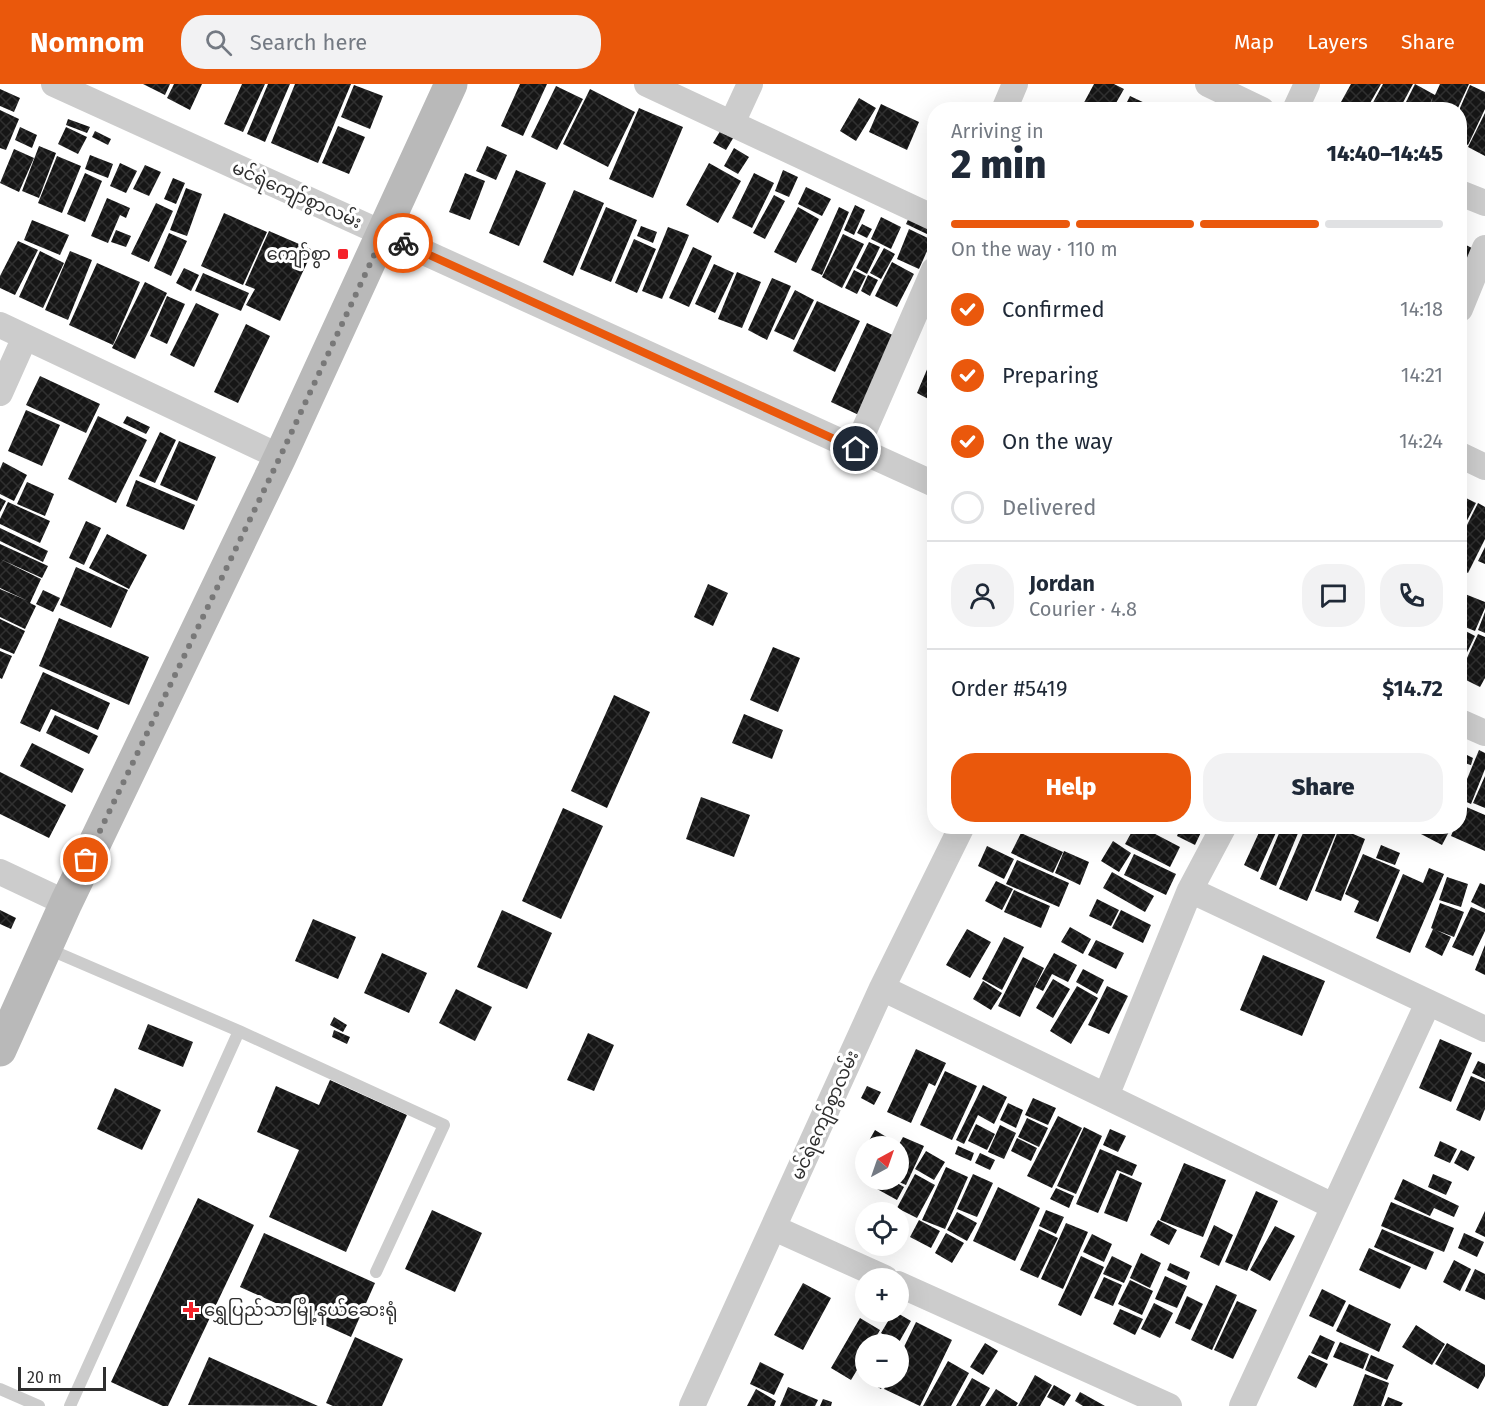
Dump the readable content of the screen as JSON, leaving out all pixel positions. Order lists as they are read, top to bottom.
{
  "streets": {
    "street": ["မင်ရဲကျော်စွာလမ်း"]
  },
  "places": {
    "transit": ["ကျော်စွာ"],
    "health": ["ရွှေပြည်သာမြို့နယ်ဆေးရုံ"]
  },
  "scale_bar": "20 m",
  "north": "top right",
  "page": {
    "header": "Nomnom",
    "search": "Search here",
    "nav": ["Map", "Layers", "Share"],
    "heading": ["2 min", "Arriving in", "14:40–14:45"],
    "panel": [
      "Jordan",
      "Courier · 4.8",
      "Order #5419",
      "$14.72"
    ],
    "bar": "On the way · 110 m",
    "list": [
      ["Confirmed", "14:18"],
      ["Preparing", "14:21"],
      ["On the way", "14:24"],
      "Delivered"
    ],
    "buttons": ["Help", "Share"],
    "map_buttons": ["+", "−"],
    "scale": "20 m"
  }
}
